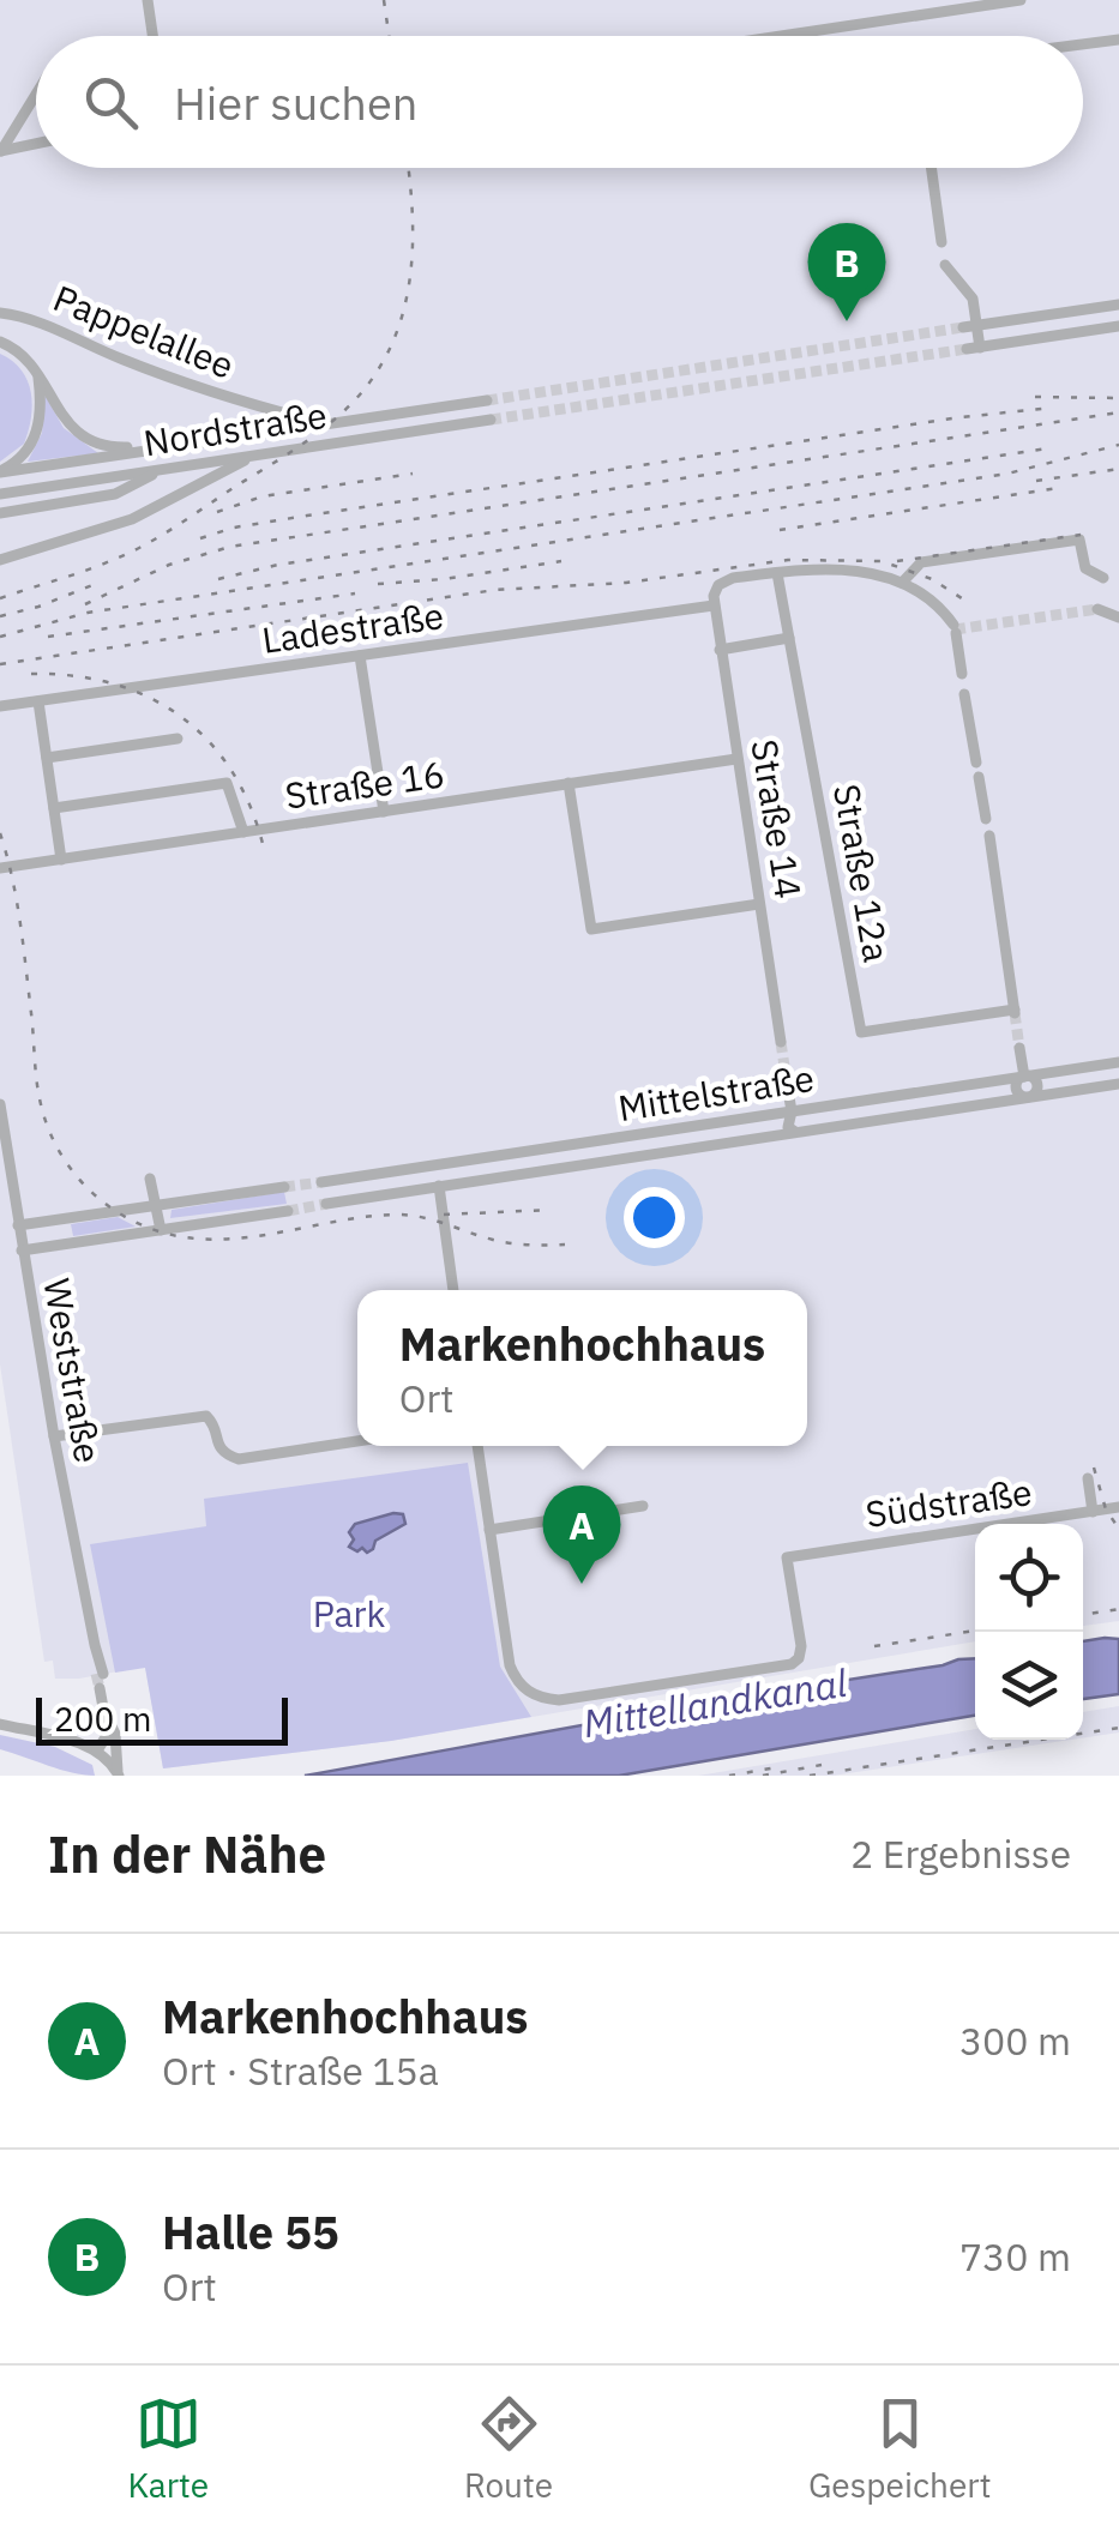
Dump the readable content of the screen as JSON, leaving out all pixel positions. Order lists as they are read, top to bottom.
{
  "streets": {
    "street": [
      "Pappelallee",
      "Nordstraße",
      "Ladestraße",
      "Straße 16",
      "Straße 14",
      "Straße 12a",
      "Mittelstraße",
      "Weststraße",
      "Südstraße"
    ]
  },
  "crossings": [
    ["Pappelallee", "Nordstraße"],
    ["Ladestraße", "Straße 14"],
    ["Straße 16", "Straße 14"]
  ],
  "water": ["Mittellandkanal"],
  "parks": ["Park"],
  "scale_bar": "200 m",
  "page": {
    "search": "Hier suchen",
    "pins": ["B", "A"],
    "popup": ["Markenhochhaus", "Ort"],
    "scale": "200 m",
    "heading": ["In der Nähe", "2 Ergebnisse"],
    "list": [
      {
        "mark": "A",
        "name": "Markenhochhaus",
        "note": "Ort · Straße 15a",
        "value": "300 m"
      },
      {
        "mark": "B",
        "name": "Halle 55",
        "note": "Ort",
        "value": "730 m"
      }
    ],
    "nav": ["Karte", "Route", "Gespeichert"]
  }
}
